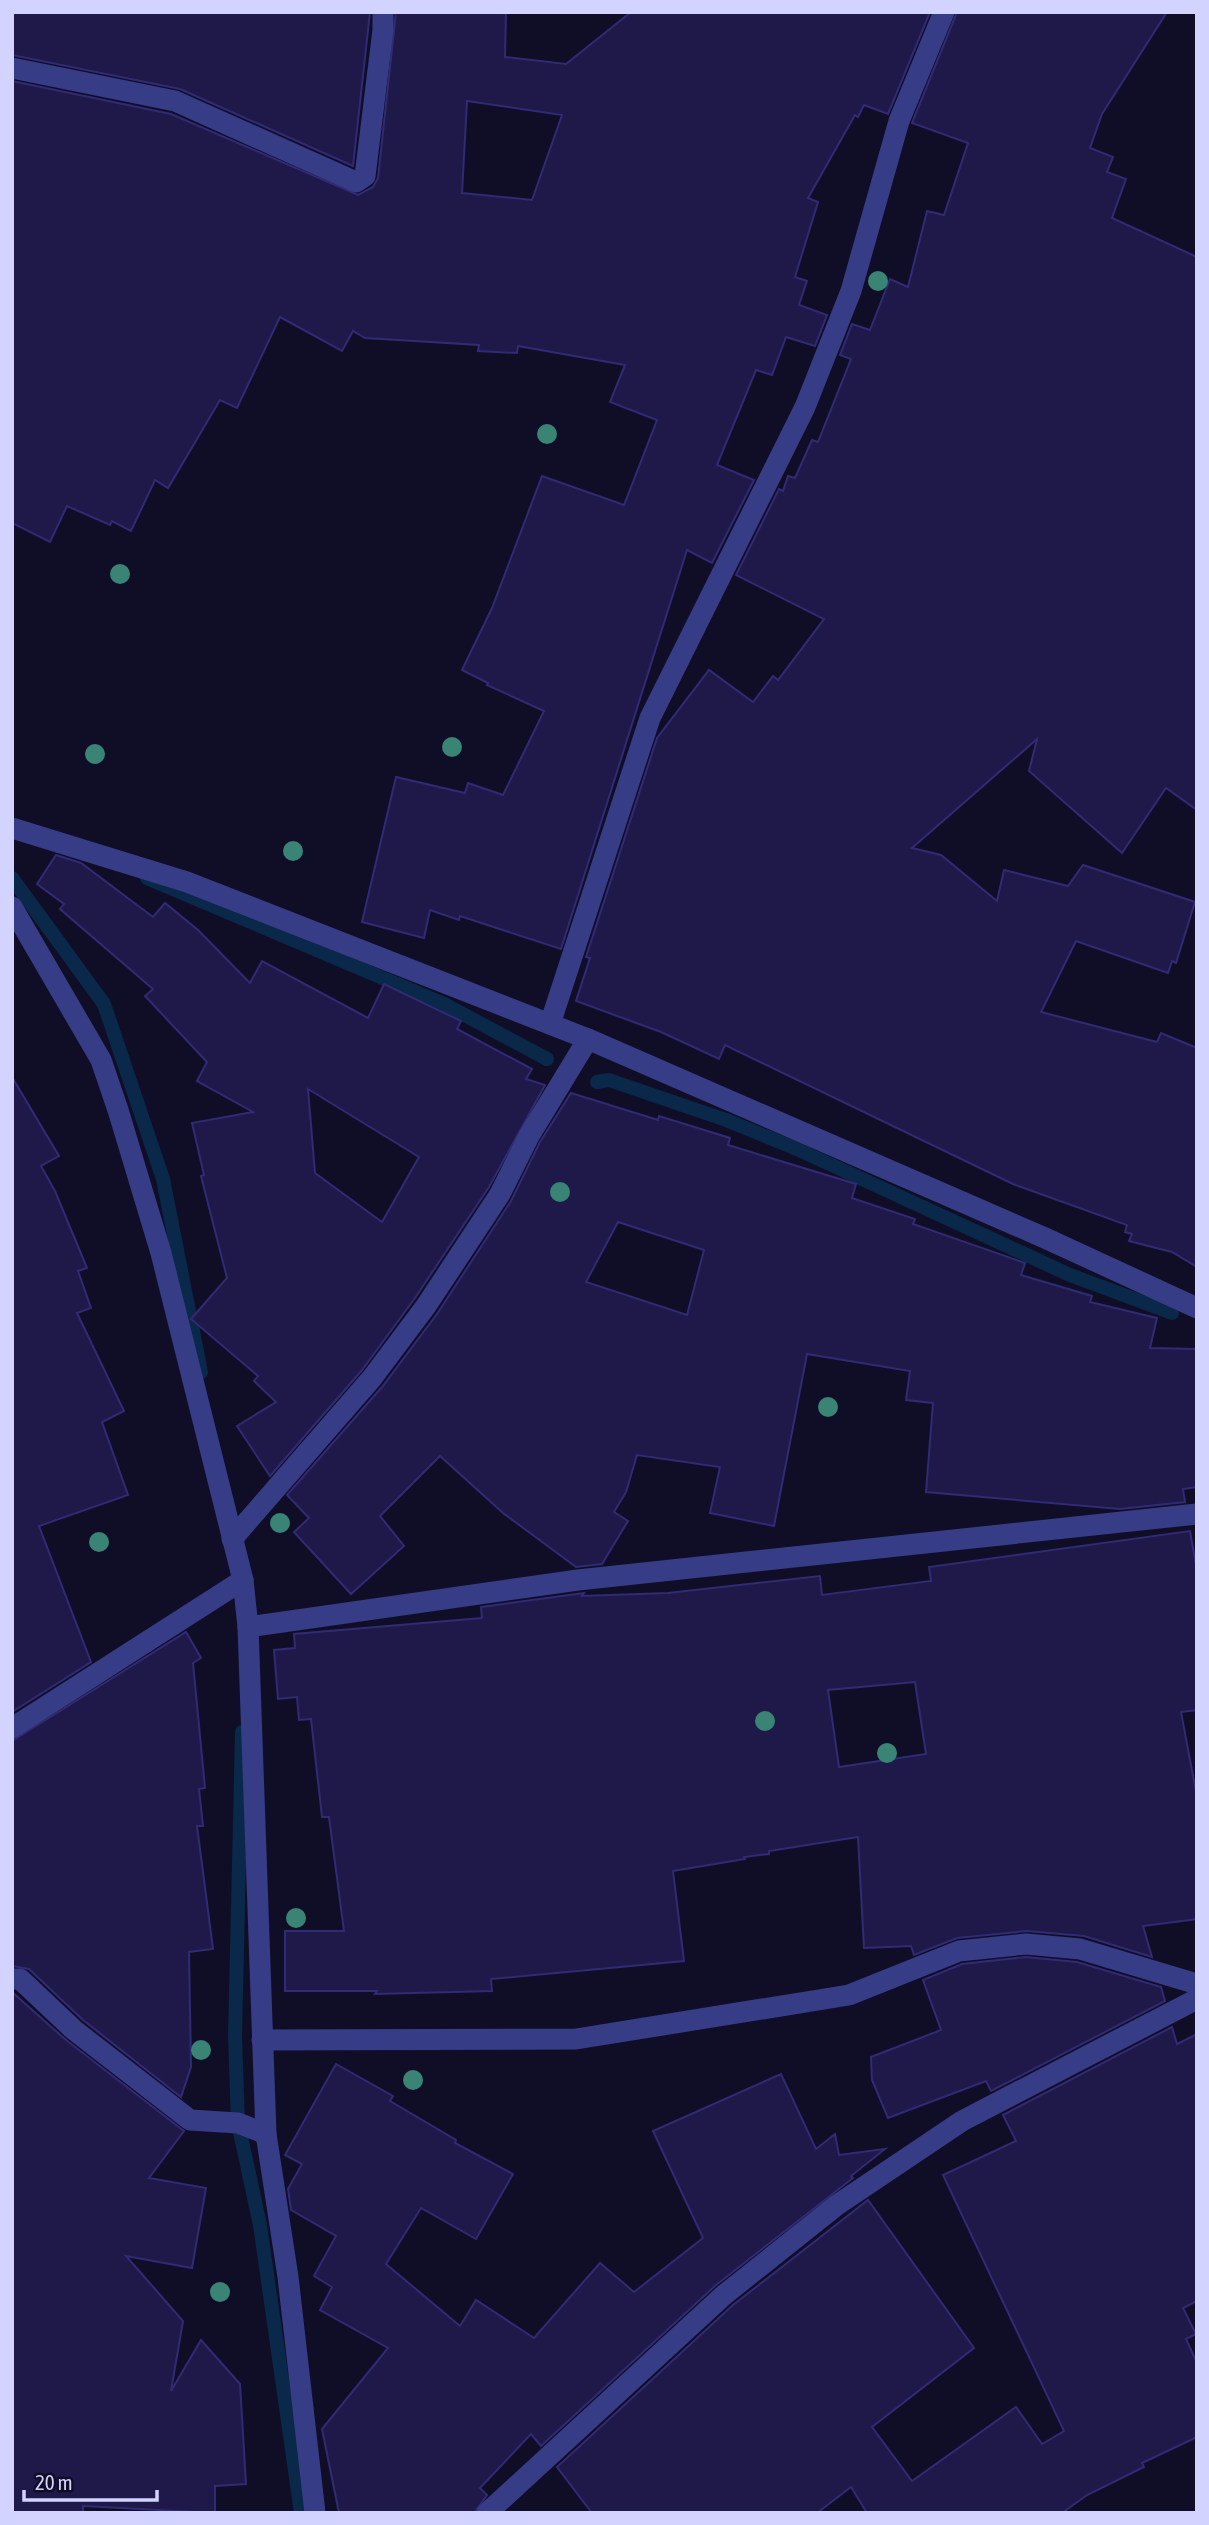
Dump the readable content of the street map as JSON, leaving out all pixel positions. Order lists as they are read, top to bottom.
{
  "scale_bar": "20 m"
}
